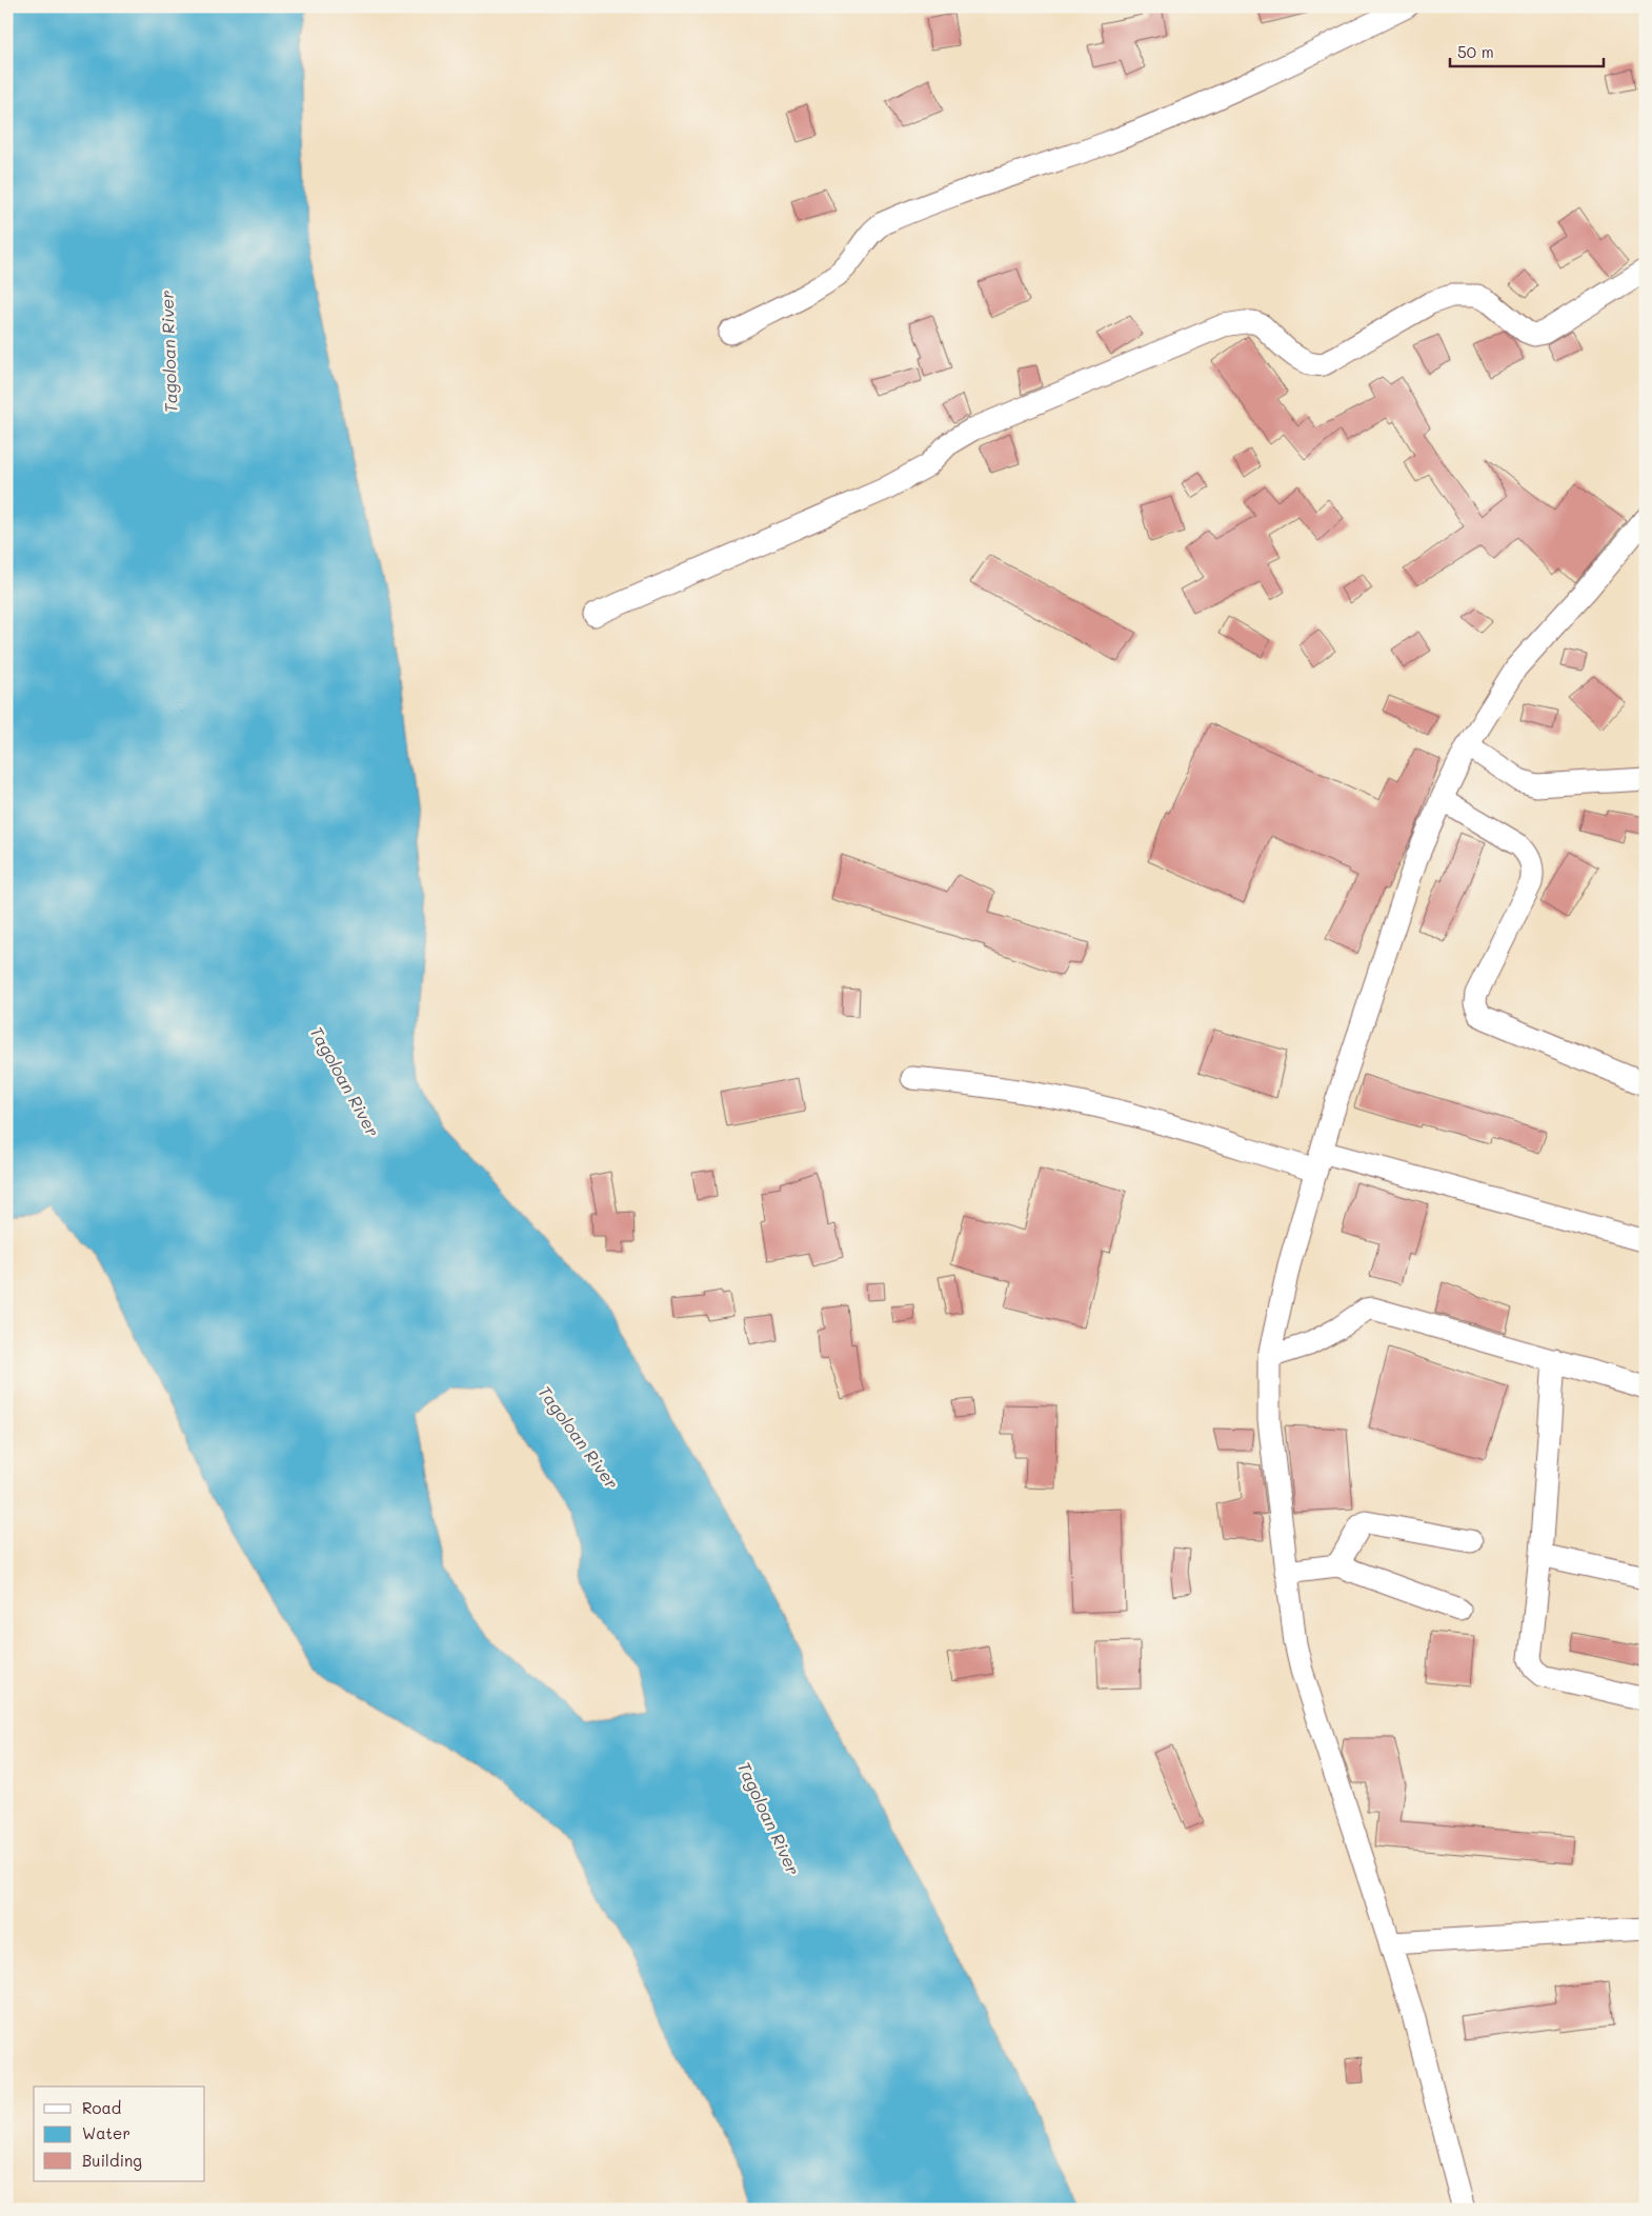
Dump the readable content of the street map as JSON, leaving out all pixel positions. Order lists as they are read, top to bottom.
{
  "water": ["Tagoloan River"],
  "legend": ["Road", "Water", "Building"],
  "scale_bar": "50 m"
}
